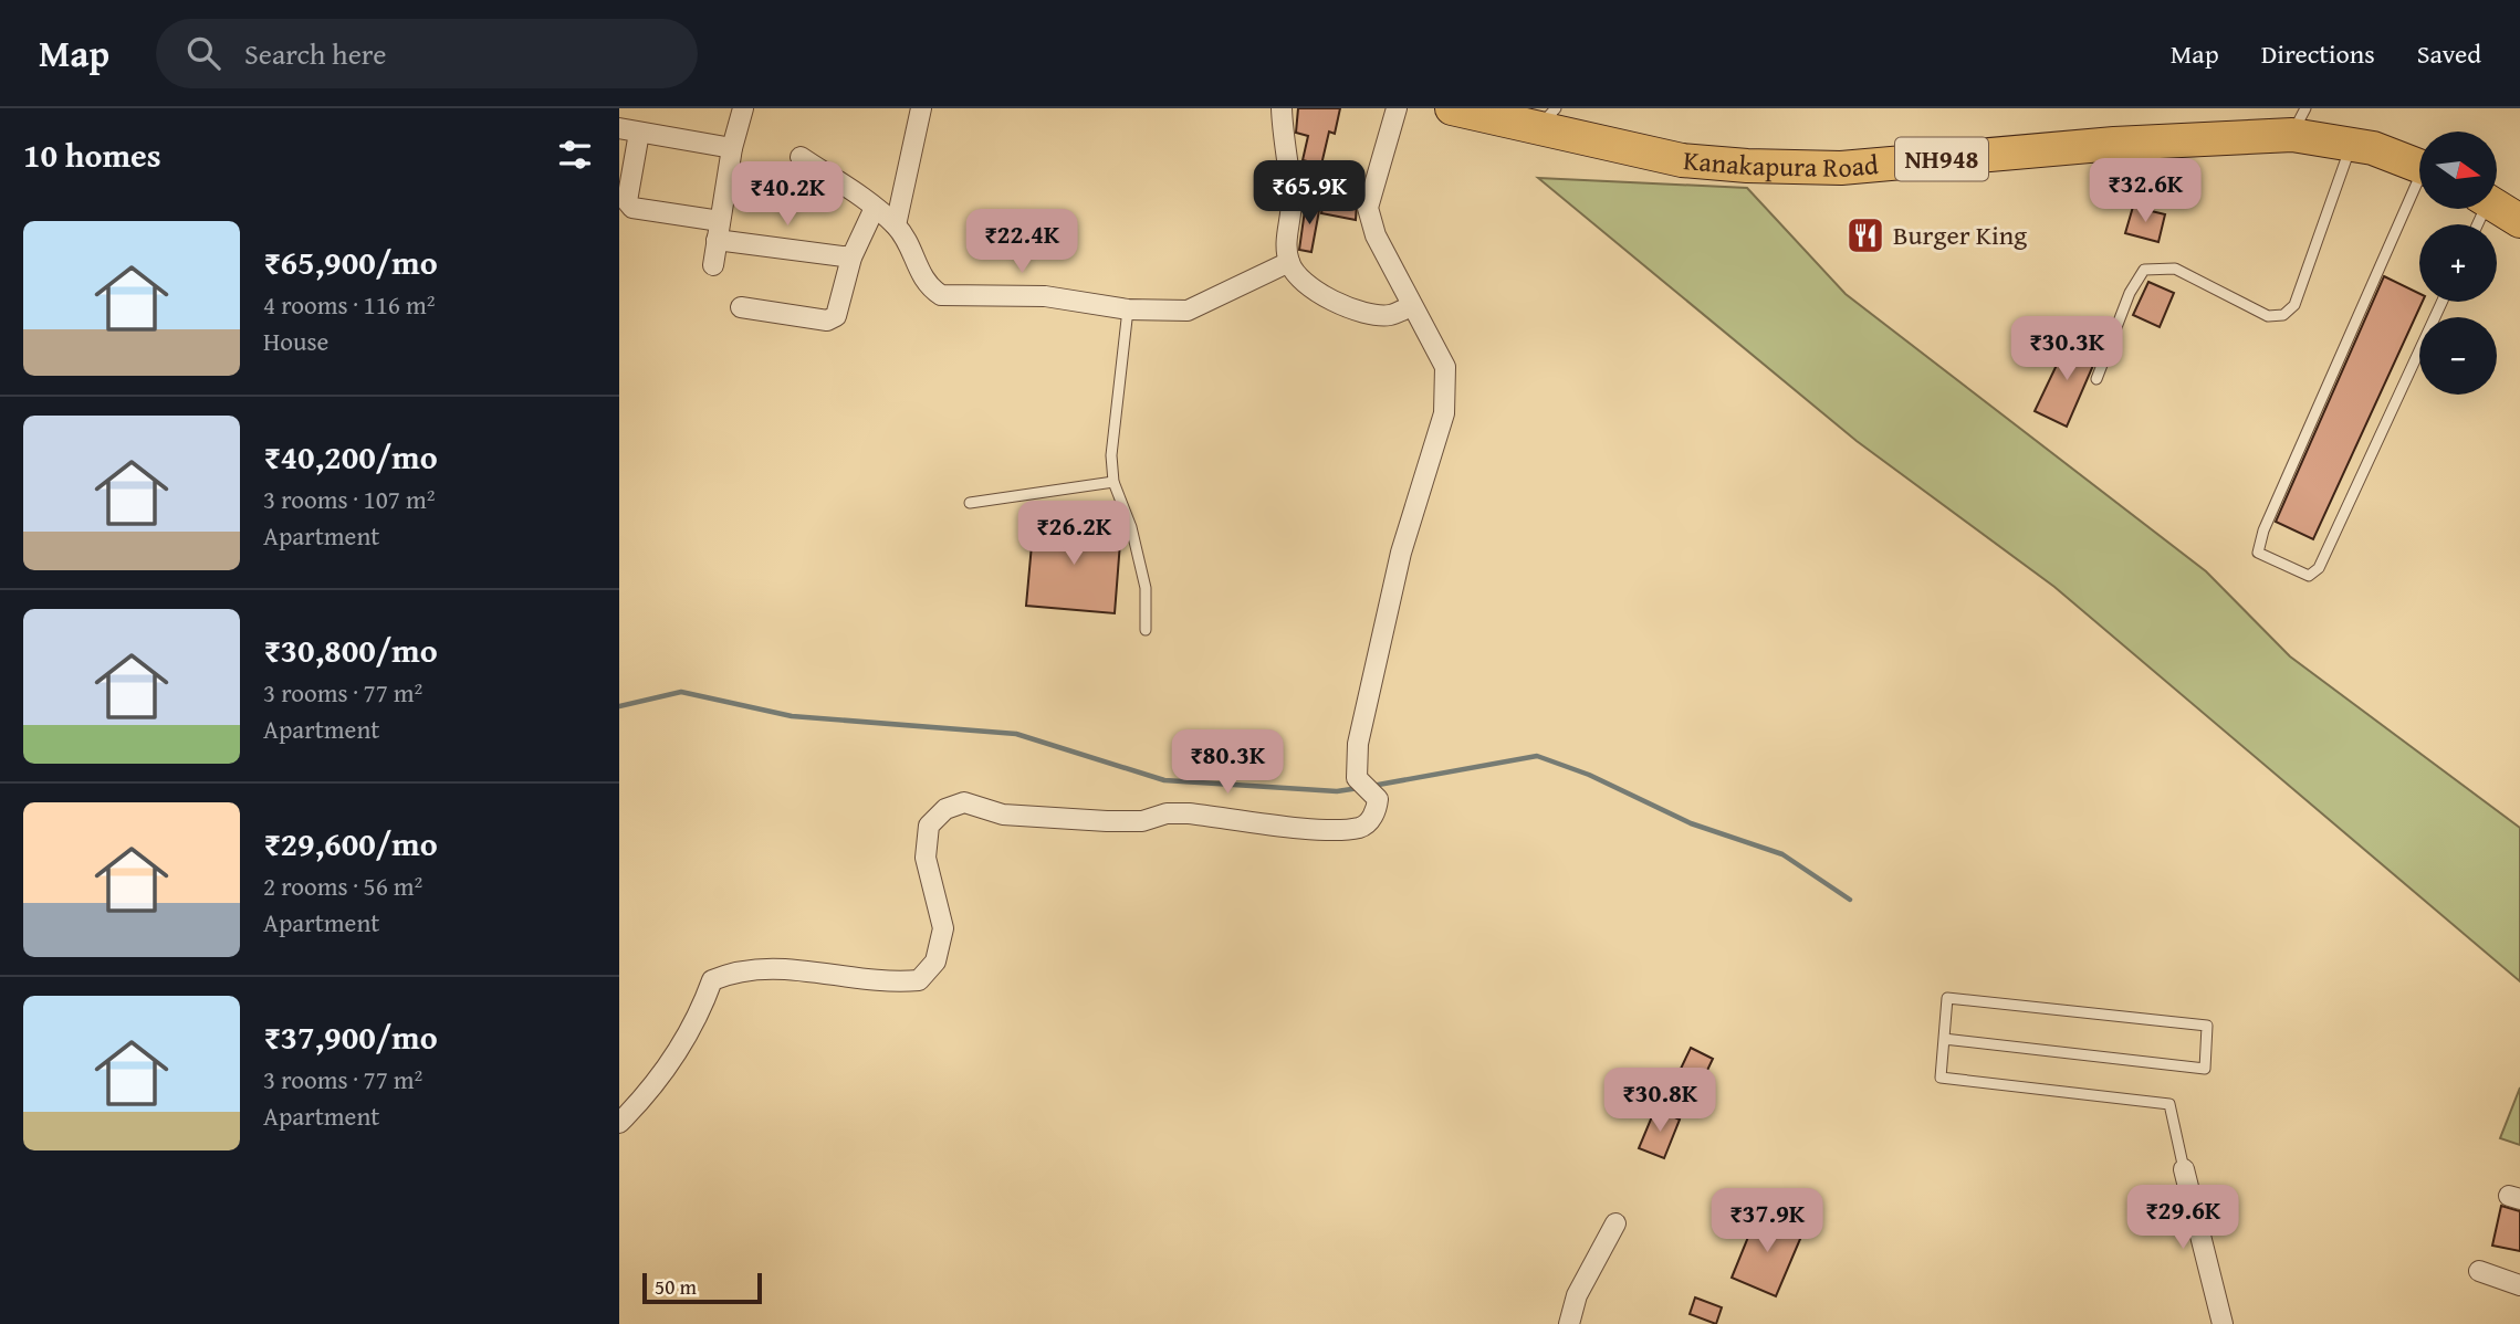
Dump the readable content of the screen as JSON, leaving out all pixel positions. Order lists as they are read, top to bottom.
{
  "streets": {
    "highway": ["NH948", "Kanakapura Road"]
  },
  "places": {
    "restaurant": ["Burger King"]
  },
  "scale_bar": "50 m",
  "north": "right",
  "page": {
    "header": "Map",
    "search": "Search here",
    "nav": ["Map", "Directions", "Saved"],
    "heading": "10 homes",
    "map_buttons": ["+", "−"],
    "price": [
      "₹32.6K",
      "₹65.9K",
      "₹40.2K",
      "₹22.4K",
      "₹30.3K",
      "₹26.2K",
      "₹80.3K",
      "₹30.8K",
      "₹29.6K",
      "₹37.9K"
    ],
    "list": [
      {
        "name": "₹65,900/mo",
        "note": "4 rooms · 116 m² · House"
      },
      {
        "name": "₹40,200/mo",
        "note": "3 rooms · 107 m² · Apartment"
      },
      {
        "name": "₹30,800/mo",
        "note": "3 rooms · 77 m² · Apartment"
      },
      {
        "name": "₹29,600/mo",
        "note": "2 rooms · 56 m² · Apartment"
      },
      {
        "name": "₹37,900/mo",
        "note": "3 rooms · 77 m² · Apartment"
      }
    ],
    "scale": "50 m"
  }
}
